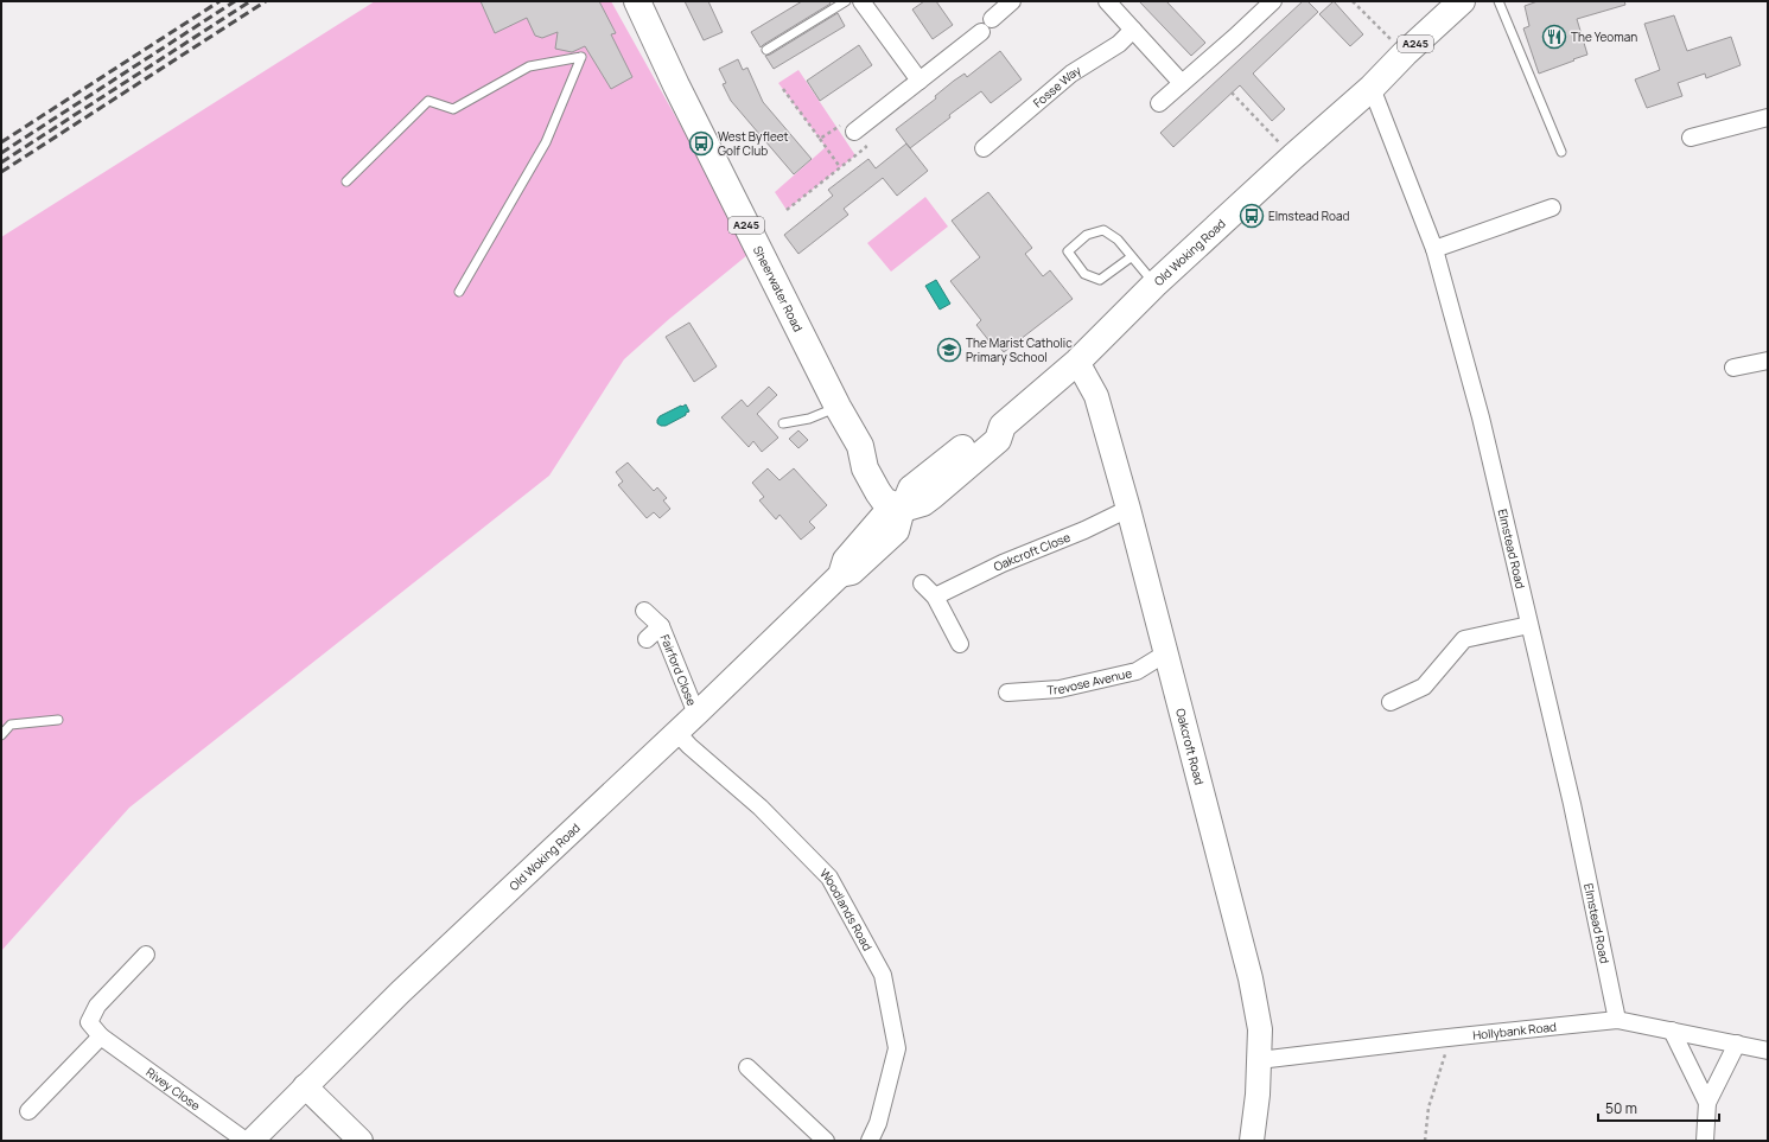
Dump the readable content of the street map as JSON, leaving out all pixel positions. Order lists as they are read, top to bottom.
{
  "streets": {
    "main road": [
      "A245",
      "Old Woking Road",
      "Sheerwater Road",
      "Oakcroft Road"
    ],
    "street": [
      "Fosse Way",
      "Elmstead Road",
      "Oakcroft Close",
      "Fairford Close",
      "Trevose Avenue",
      "Woodlands Road",
      "Hollybank Road",
      "Rivey Close"
    ]
  },
  "crossings": [
    ["Old Woking Road", "Sheerwater Road"],
    ["Old Woking Road", "Elmstead Road"],
    ["Old Woking Road", "Fairford Close"],
    ["Old Woking Road", "Oakcroft Road"],
    ["Old Woking Road", "Woodlands Road"],
    ["Elmstead Road", "Hollybank Road"],
    ["Oakcroft Close", "Oakcroft Road"],
    ["Trevose Avenue", "Oakcroft Road"],
    ["Oakcroft Road", "Hollybank Road"]
  ],
  "places": {
    "restaurant": ["The Yeoman"],
    "bus stop": ["West Byfleet Golf Club", "Elmstead Road"],
    "school or university": ["The Marist Catholic Primary School"]
  },
  "scale_bar": "50 m"
}
